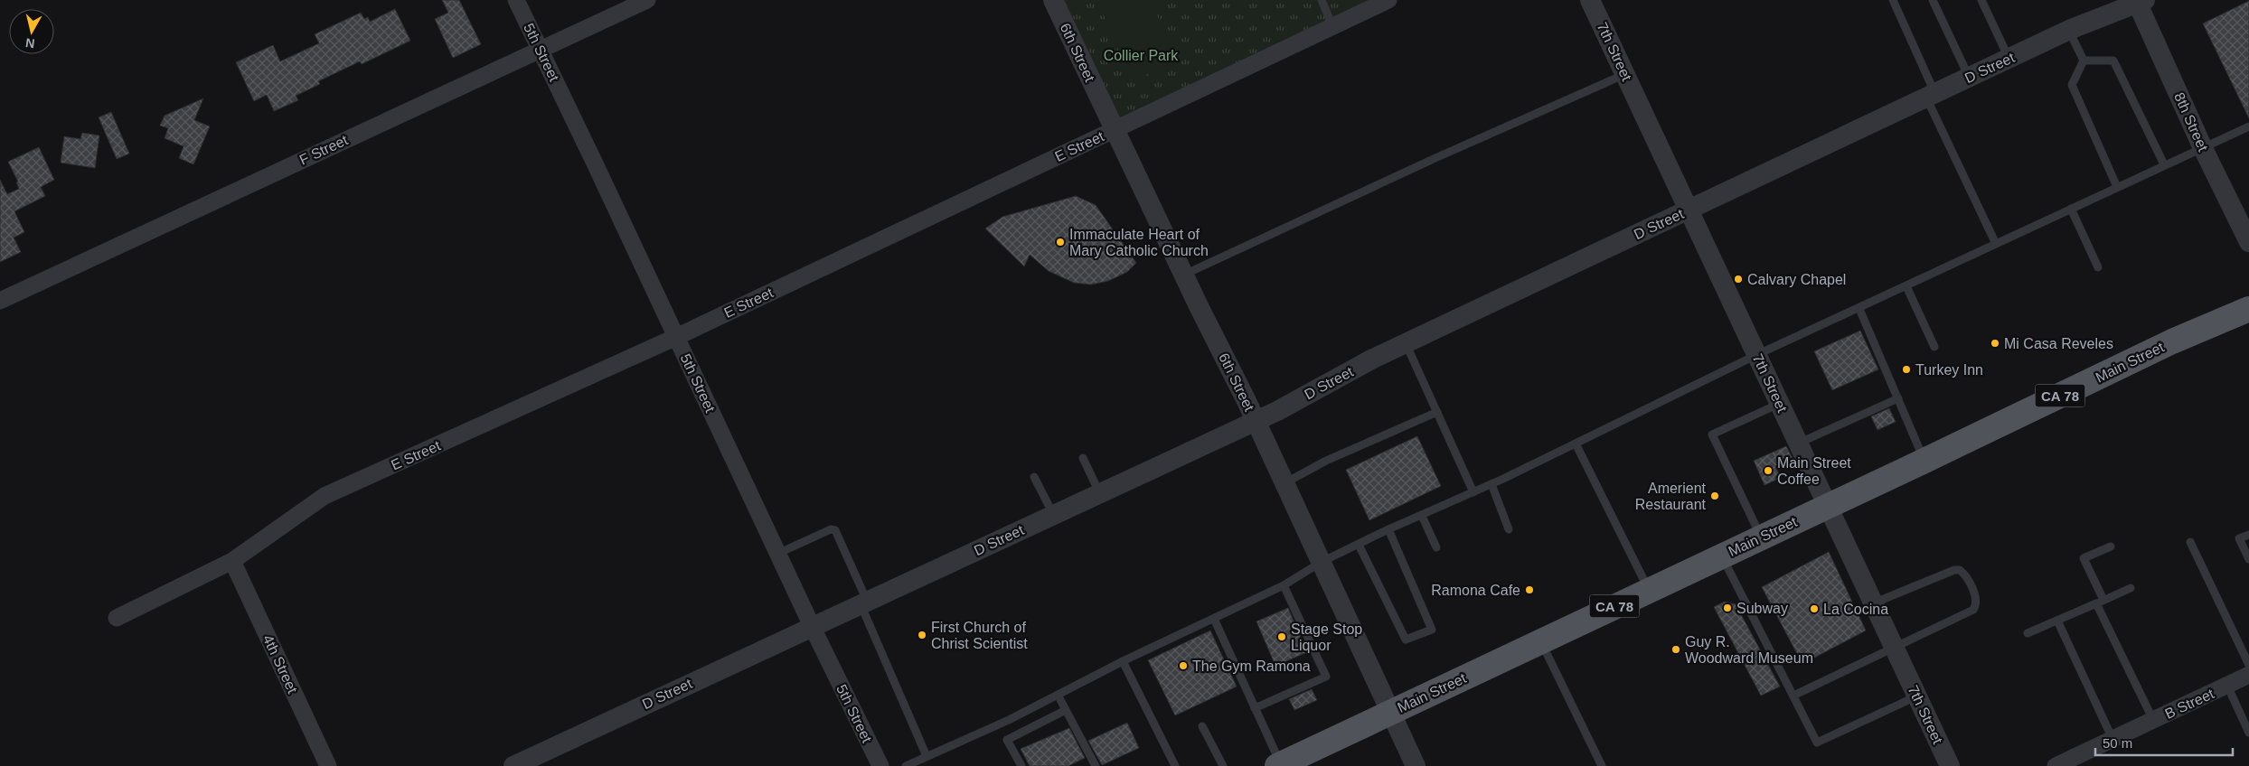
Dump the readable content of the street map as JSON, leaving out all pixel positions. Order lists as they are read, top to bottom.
{
  "streets": {
    "main road": ["Main Street", "CA 78"],
    "street": [
      "7th Street",
      "5th Street",
      "6th Street",
      "D Street",
      "8th Street",
      "E Street",
      "F Street",
      "4th Street",
      "B Street"
    ]
  },
  "crossings": [
    ["7th Street", "D Street"],
    ["7th Street", "Main Street"],
    ["5th Street", "D Street"],
    ["5th Street", "E Street"],
    ["5th Street", "F Street"],
    ["6th Street", "D Street"],
    ["6th Street", "E Street"],
    ["6th Street", "Main Street"],
    ["D Street", "8th Street"],
    ["E Street", "4th Street"]
  ],
  "parks": ["Collier Park"],
  "places": [
    "Immaculate Heart of Mary Catholic Church",
    "Calvary Chapel",
    "Mi Casa Reveles",
    "Turkey Inn",
    "Main Street Coffee",
    "Amerient Restaurant",
    "Ramona Cafe",
    "Subway",
    "La Cocina",
    "First Church of Christ Scientist",
    "Stage Stop Liquor",
    "Guy R. Woodward Museum",
    "The Gym Ramona"
  ],
  "scale_bar": "50 m",
  "north": "bottom"
}
